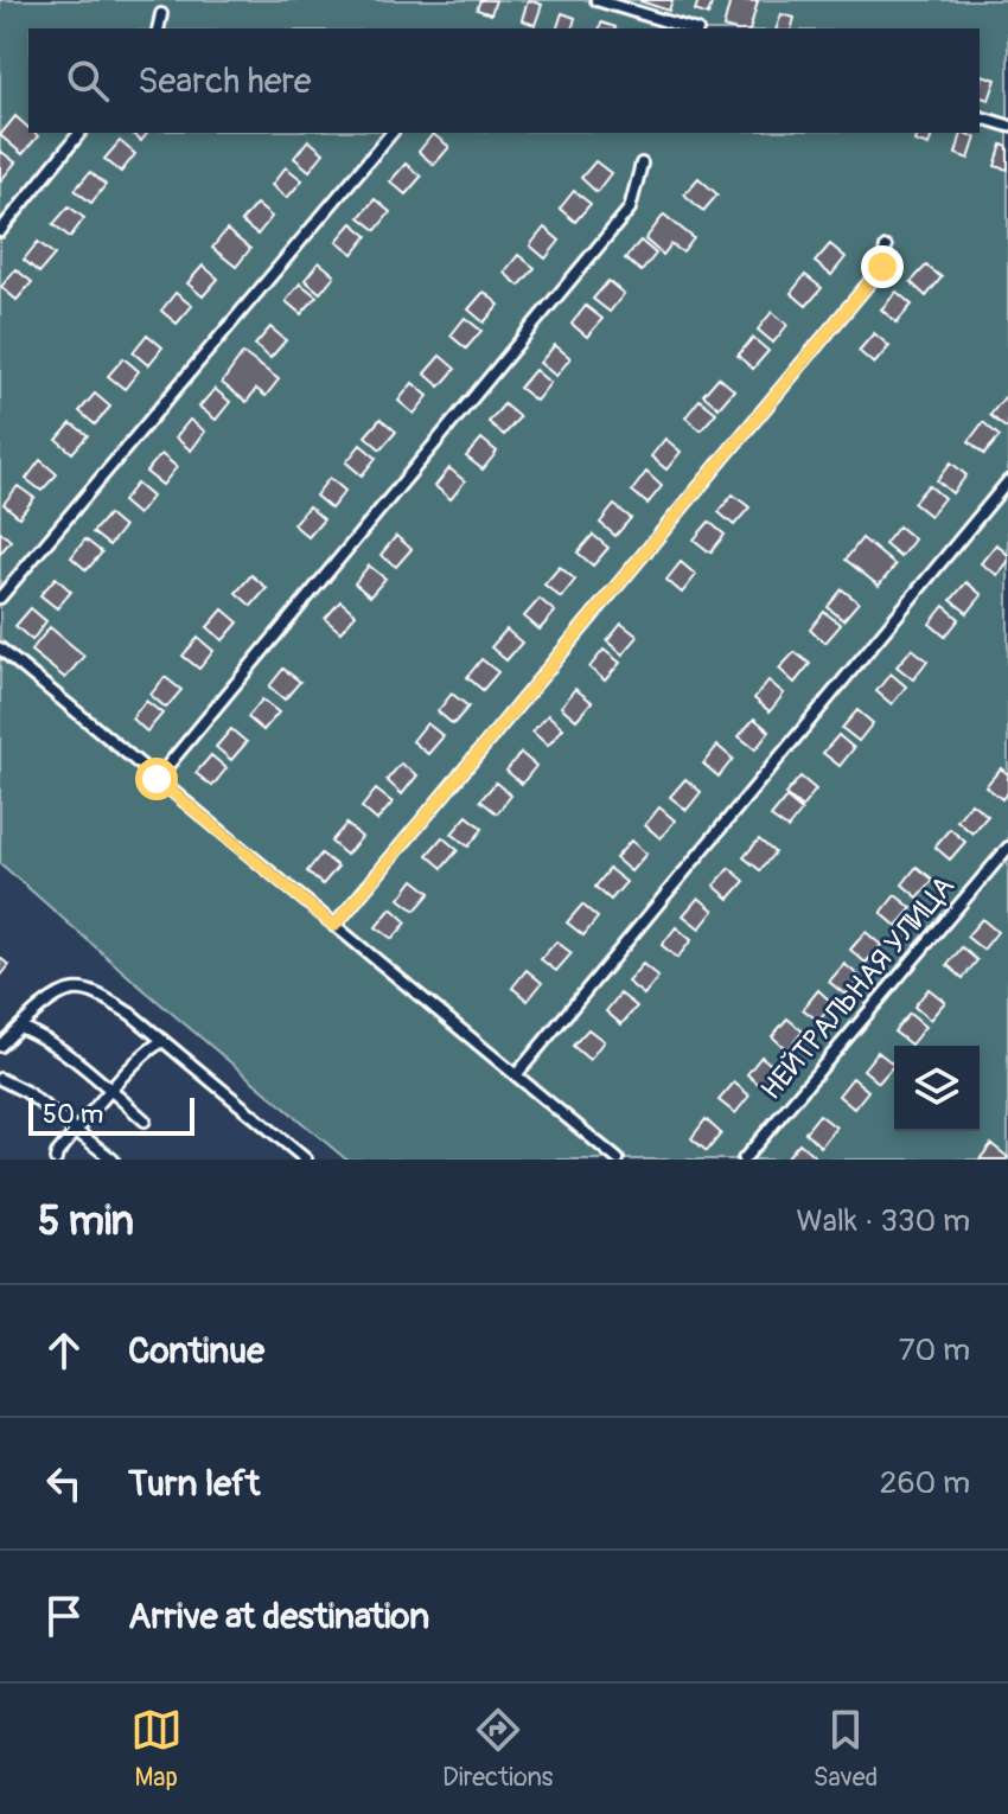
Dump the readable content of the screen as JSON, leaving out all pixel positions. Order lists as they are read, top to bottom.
{
  "streets": {
    "lane": ["НЕЙТРАЛЬНАЯ УЛИЦА"]
  },
  "scale_bar": "50 m",
  "page": {
    "search": "Search here",
    "scale": "50 m",
    "heading": ["5 min", "Walk · 330 m"],
    "list": [
      ["Continue", "70 m"],
      ["Turn left", "260 m"],
      "Arrive at destination"
    ],
    "nav": ["Map", "Directions", "Saved"]
  }
}
